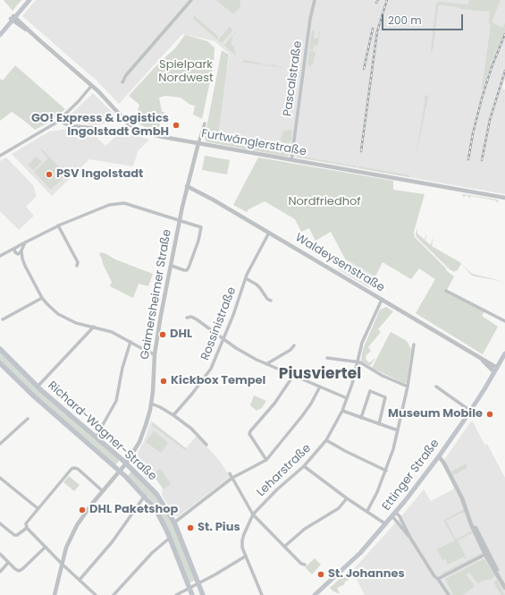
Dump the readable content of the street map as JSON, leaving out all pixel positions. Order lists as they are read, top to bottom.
{
  "streets": {
    "main road": ["Richard-Wagner-Straße", "Ettinger Straße"],
    "street": [
      "Pascalstraße",
      "Furtwänglerstraße",
      "Waldeysenstraße",
      "Gaimersheimer Straße",
      "Rossinistraße",
      "Leharstraße"
    ]
  },
  "crossings": [
    ["Pascalstraße", "Furtwänglerstraße"],
    ["Furtwänglerstraße", "Gaimersheimer Straße"],
    ["Waldeysenstraße", "Gaimersheimer Straße"],
    ["Waldeysenstraße", "Rossinistraße"],
    ["Waldeysenstraße", "Leharstraße"],
    ["Waldeysenstraße", "Ettinger Straße"],
    ["Gaimersheimer Straße", "Richard-Wagner-Straße"]
  ],
  "districts": ["Piusviertel"],
  "parks": ["Spielpark Nordwest", "Nordfriedhof"],
  "places": [
    "GO! Express & Logistics Ingolstadt GmbH",
    "PSV Ingolstadt",
    "DHL",
    "Kickbox Tempel",
    "Museum Mobile",
    "DHL Paketshop",
    "St. Pius",
    "St. Johannes"
  ],
  "scale_bar": "200 m"
}
